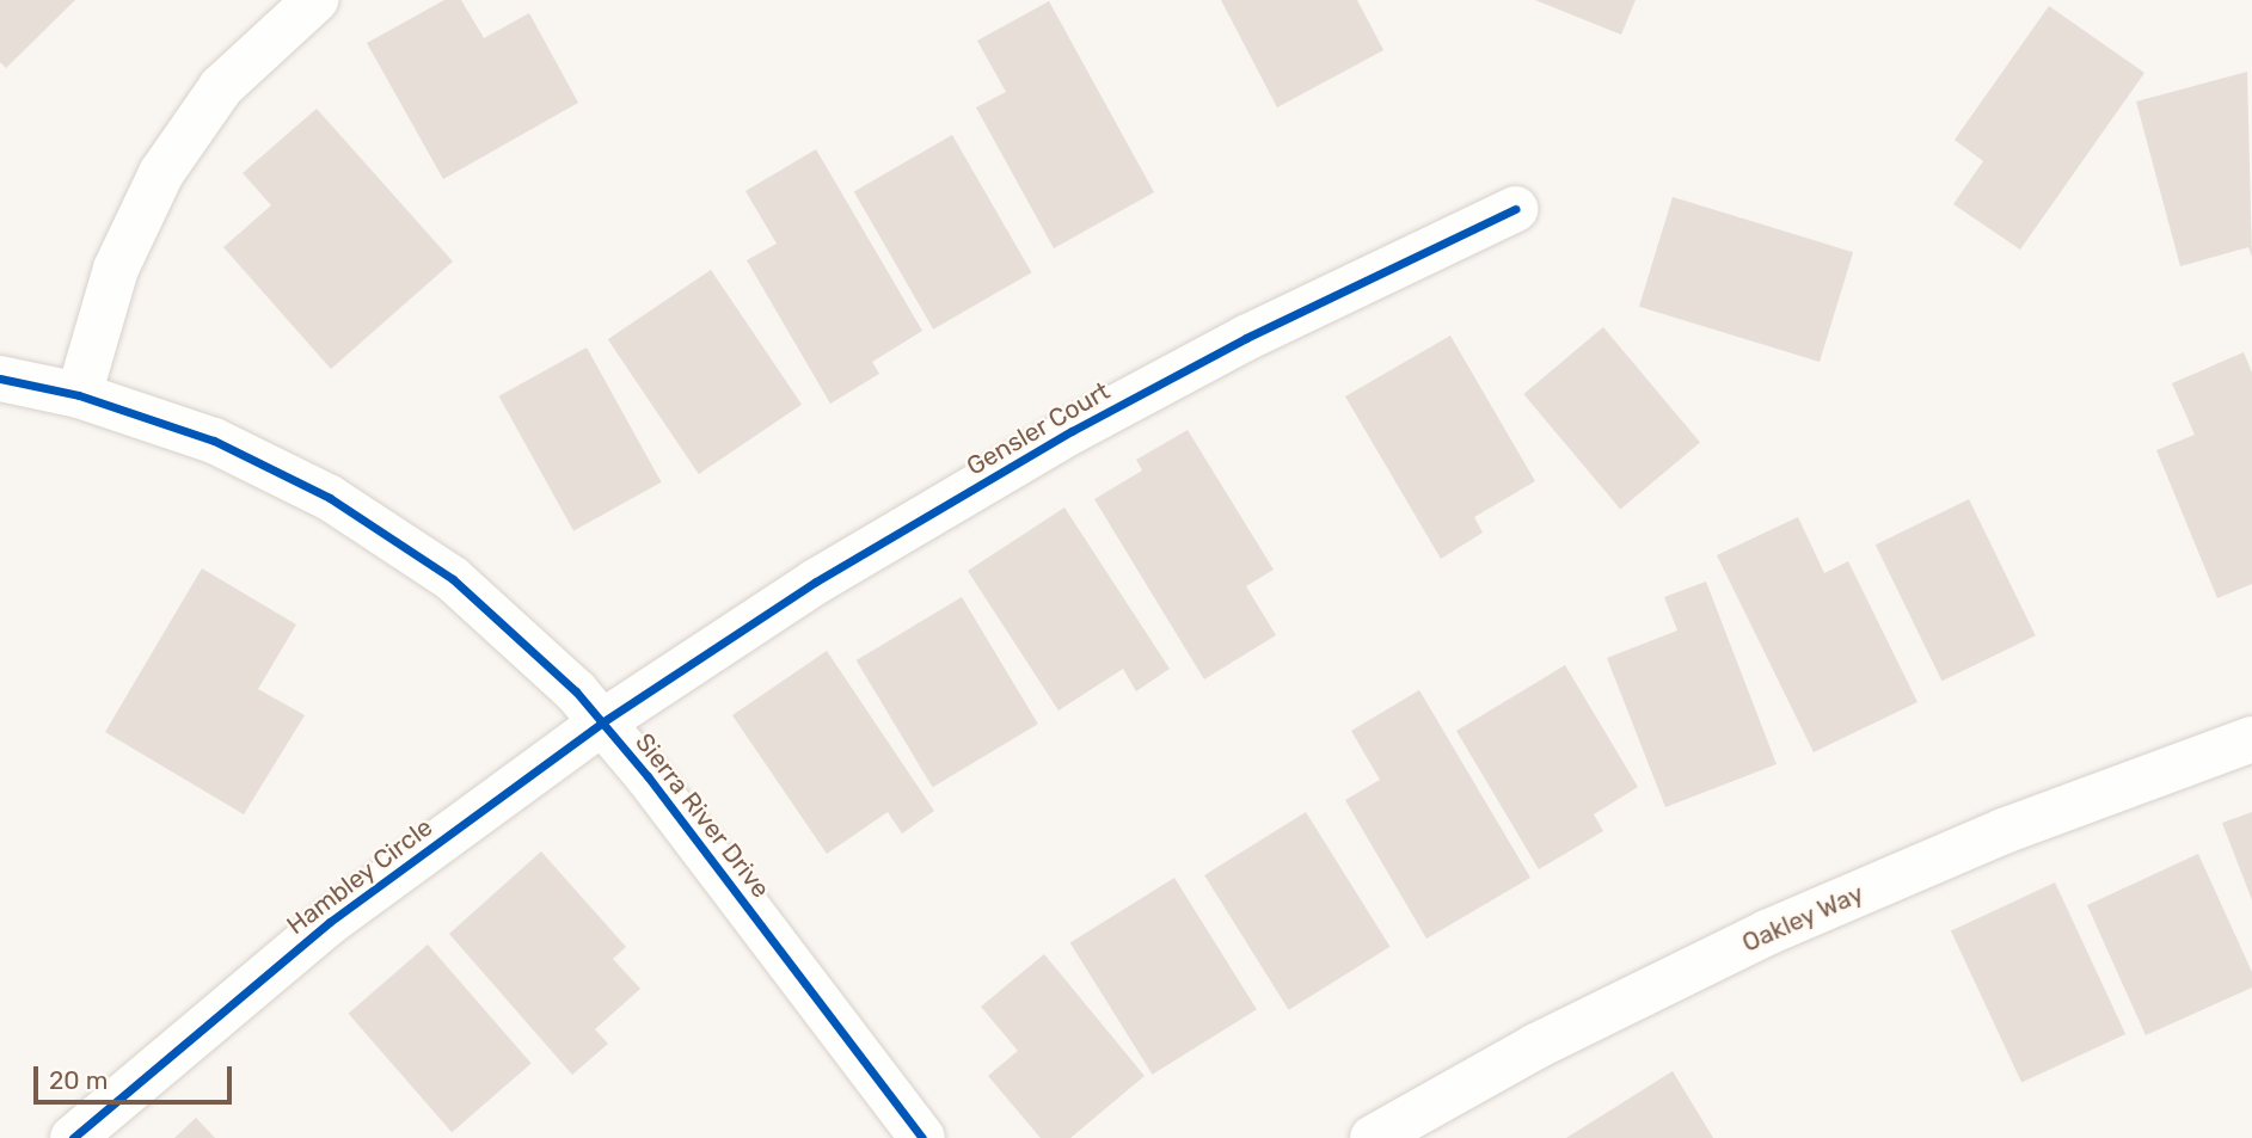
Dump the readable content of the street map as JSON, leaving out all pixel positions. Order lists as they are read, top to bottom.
{
  "streets": {
    "street": [
      "Gensler Court",
      "Sierra River Drive",
      "Hambley Circle",
      "Oakley Way"
    ]
  },
  "crossings": [
    ["Gensler Court", "Sierra River Drive"],
    ["Gensler Court", "Hambley Circle"],
    ["Sierra River Drive", "Hambley Circle"]
  ],
  "scale_bar": "20 m"
}
